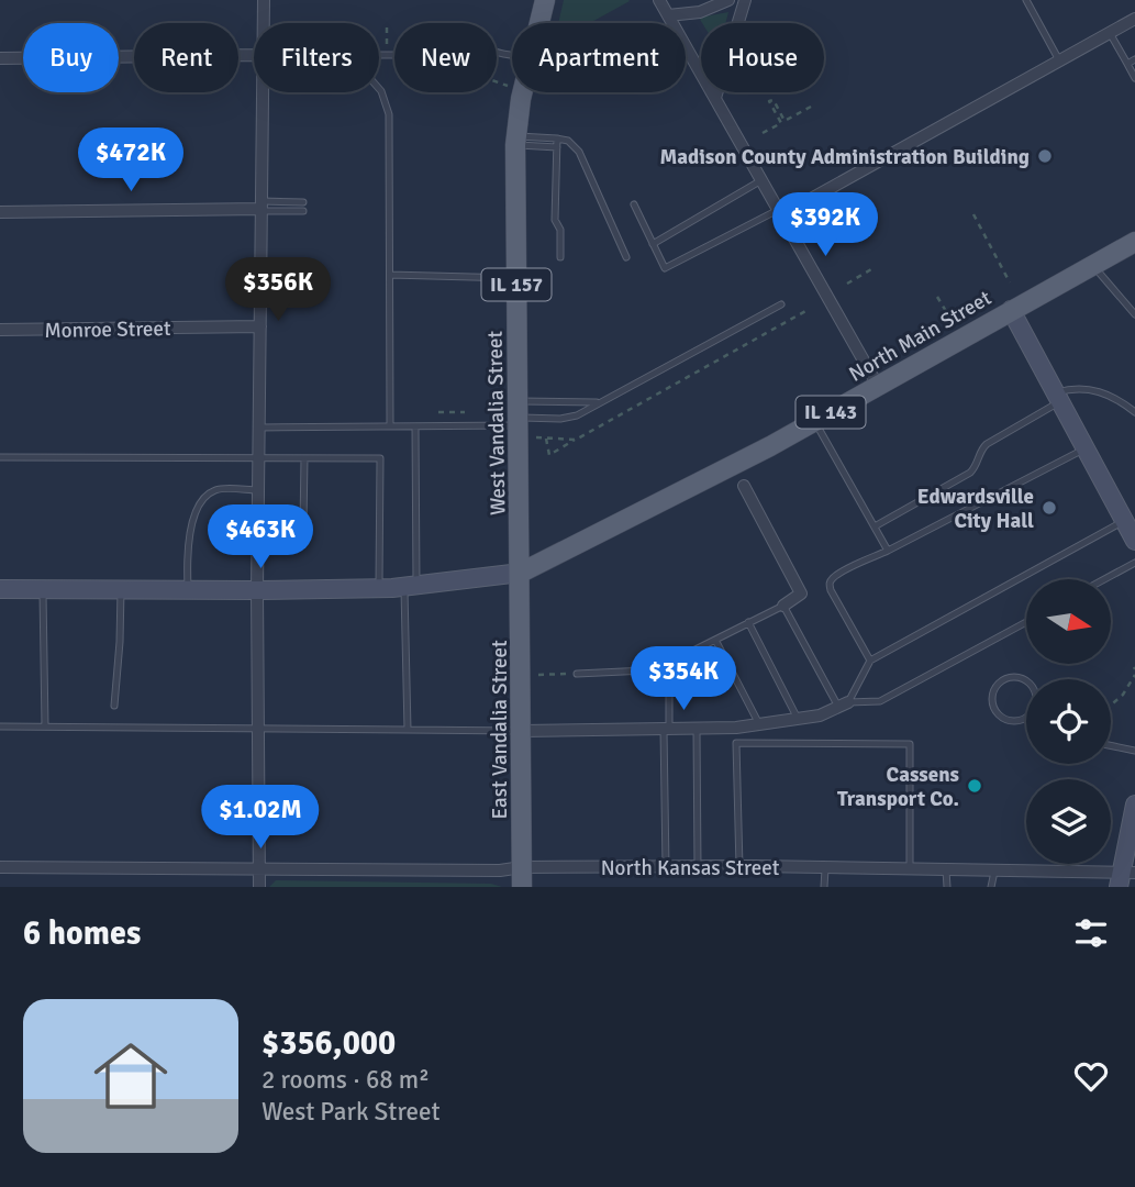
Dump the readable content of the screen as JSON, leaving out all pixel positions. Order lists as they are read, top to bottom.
{
  "streets": {
    "main road": [
      "IL 157",
      "North Main Street",
      "IL 143",
      "West Vandalia Street",
      "East Vandalia Street"
    ],
    "street": ["Monroe Street", "North Kansas Street"]
  },
  "crossings": [
    ["North Main Street", "West Vandalia Street"],
    ["North Main Street", "East Vandalia Street"],
    ["West Vandalia Street", "East Vandalia Street"],
    ["East Vandalia Street", "North Kansas Street"]
  ],
  "places": ["Madison County Administration Building", "Edwardsville City Hall", "Cassens Transport Co."],
  "north": "right",
  "page": {
    "chip": [
      "Buy",
      "Rent",
      "Filters",
      "New",
      "Apartment",
      "House"
    ],
    "price": [
      "$472K",
      "$392K",
      "$356K",
      "$463K",
      "$354K",
      "$1.02M"
    ],
    "heading": "6 homes",
    "list": [
      {
        "name": "$356,000",
        "note": "2 rooms · 68 m² · West Park Street"
      }
    ]
  }
}
